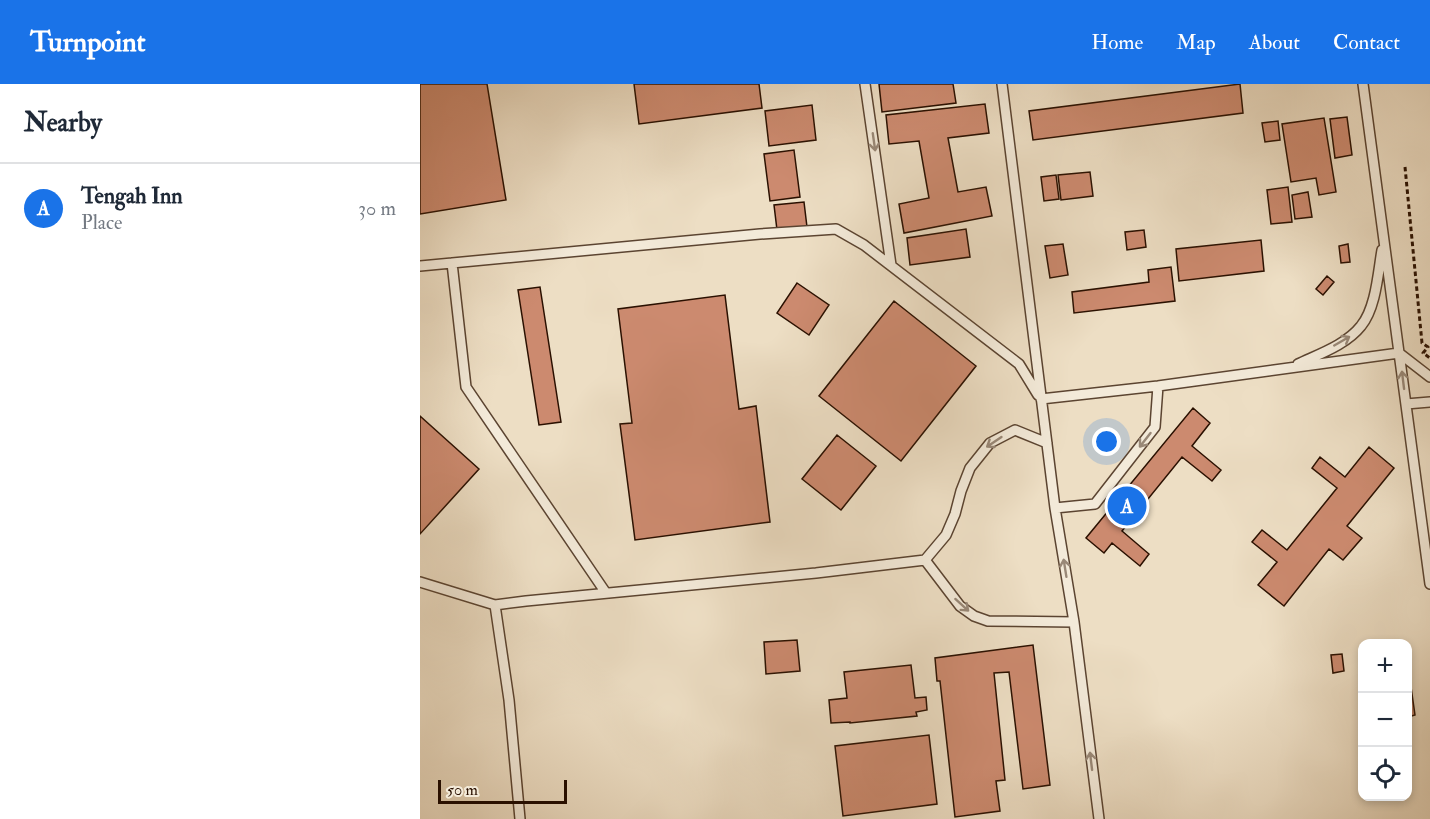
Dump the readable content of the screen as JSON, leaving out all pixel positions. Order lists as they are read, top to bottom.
{
  "scale_bar": "50 m",
  "page": {
    "header": "Turnpoint",
    "nav": [
      "Home",
      "Map",
      "About",
      "Contact"
    ],
    "heading": "Nearby",
    "list": [
      {
        "mark": "A",
        "name": "Tengah Inn",
        "note": "Place",
        "value": "30 m"
      }
    ],
    "pins": "A",
    "map_buttons": ["+", "−"],
    "scale": "50 m"
  }
}
